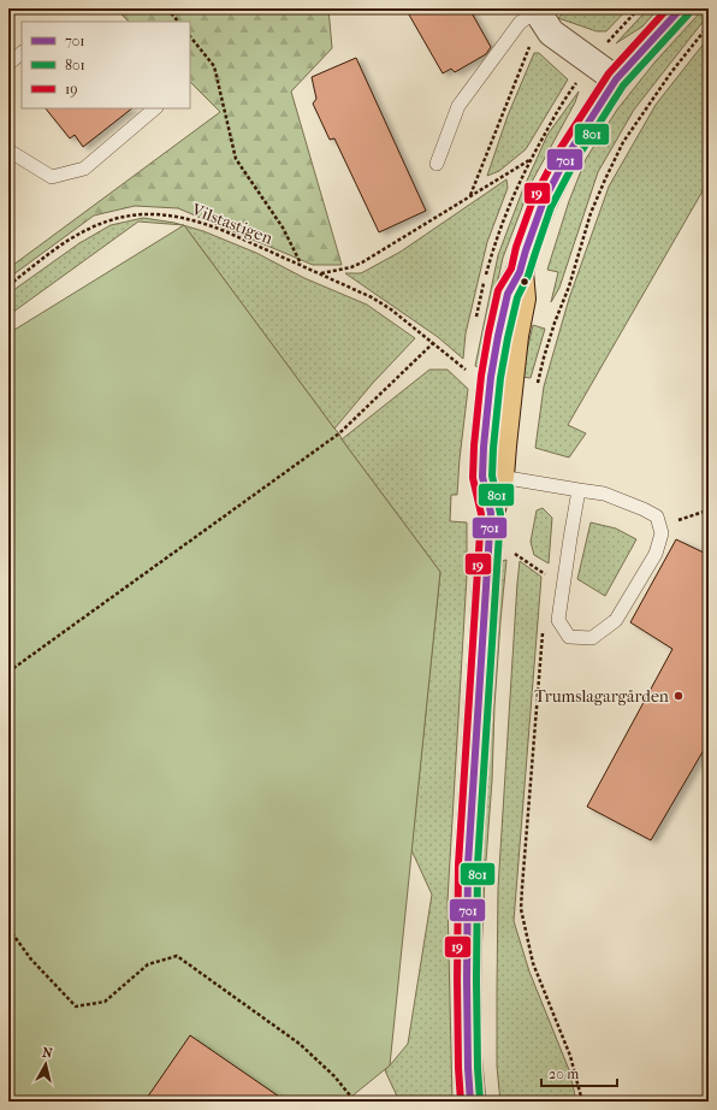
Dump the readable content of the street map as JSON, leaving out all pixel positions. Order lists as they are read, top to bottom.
{
  "streets": {
    "path": ["Vilstastigen"]
  },
  "places": ["Trumslagargården"],
  "lines": ["transit line 701", "transit line 19", "transit line 801"],
  "legend": ["701", "801", "19"],
  "scale_bar": "20 m",
  "north": "top"
}
